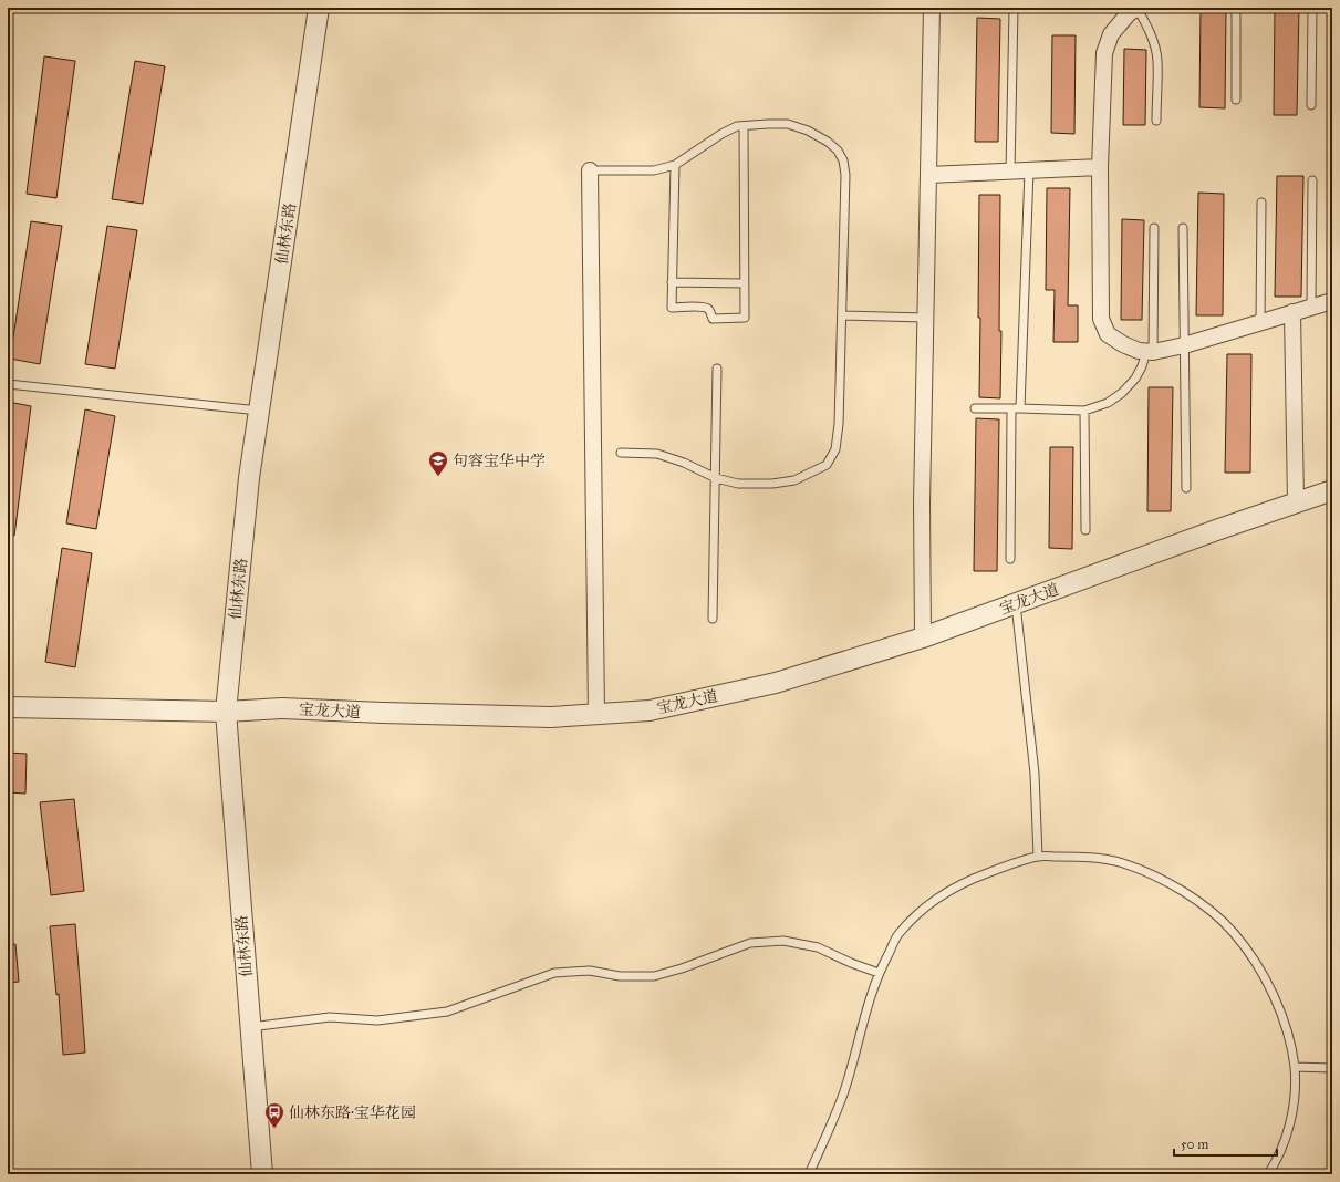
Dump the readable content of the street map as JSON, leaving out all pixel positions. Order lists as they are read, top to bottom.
{
  "streets": {
    "street": ["仙林东路", "宝龙大道"]
  },
  "crossings": [
    ["仙林东路", "宝龙大道"]
  ],
  "places": {
    "school or university": ["句容宝华中学"],
    "bus stop": ["仙林东路·宝华花园"]
  },
  "scale_bar": "50 m"
}
